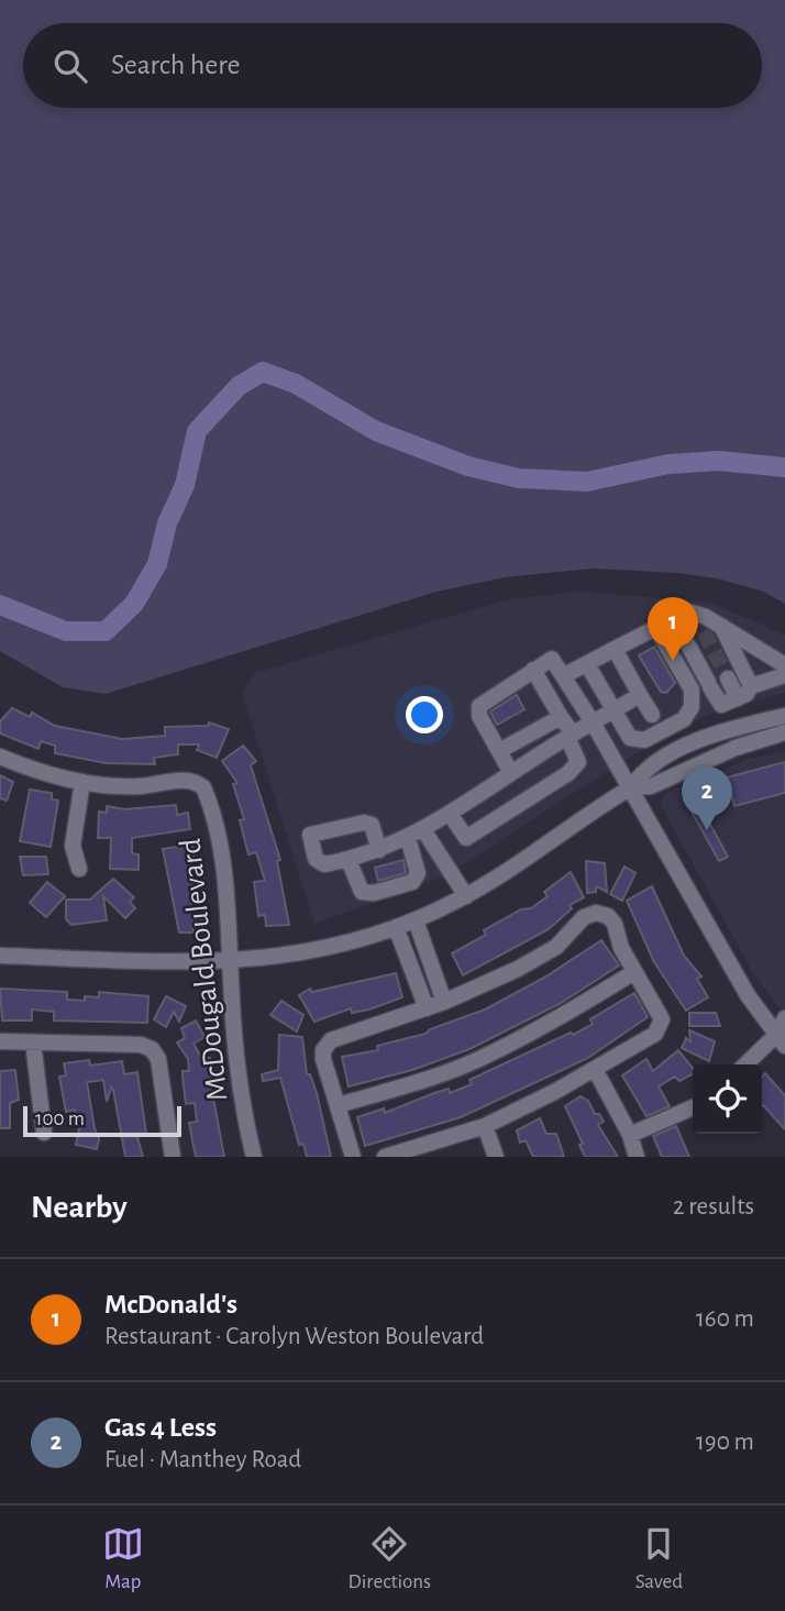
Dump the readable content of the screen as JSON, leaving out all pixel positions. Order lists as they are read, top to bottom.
{
  "streets": {
    "street": ["McDougald Boulevard"]
  },
  "scale_bar": "100 m",
  "page": {
    "search": "Search here",
    "pins": ["1", "2"],
    "scale": "100 m",
    "heading": ["Nearby", "2 results"],
    "list": [
      {
        "mark": "1",
        "name": "McDonald's",
        "note": "Restaurant · Carolyn Weston Boulevard",
        "value": "160 m"
      },
      {
        "mark": "2",
        "name": "Gas 4 Less",
        "note": "Fuel · Manthey Road",
        "value": "190 m"
      }
    ],
    "nav": ["Map", "Directions", "Saved"]
  }
}
